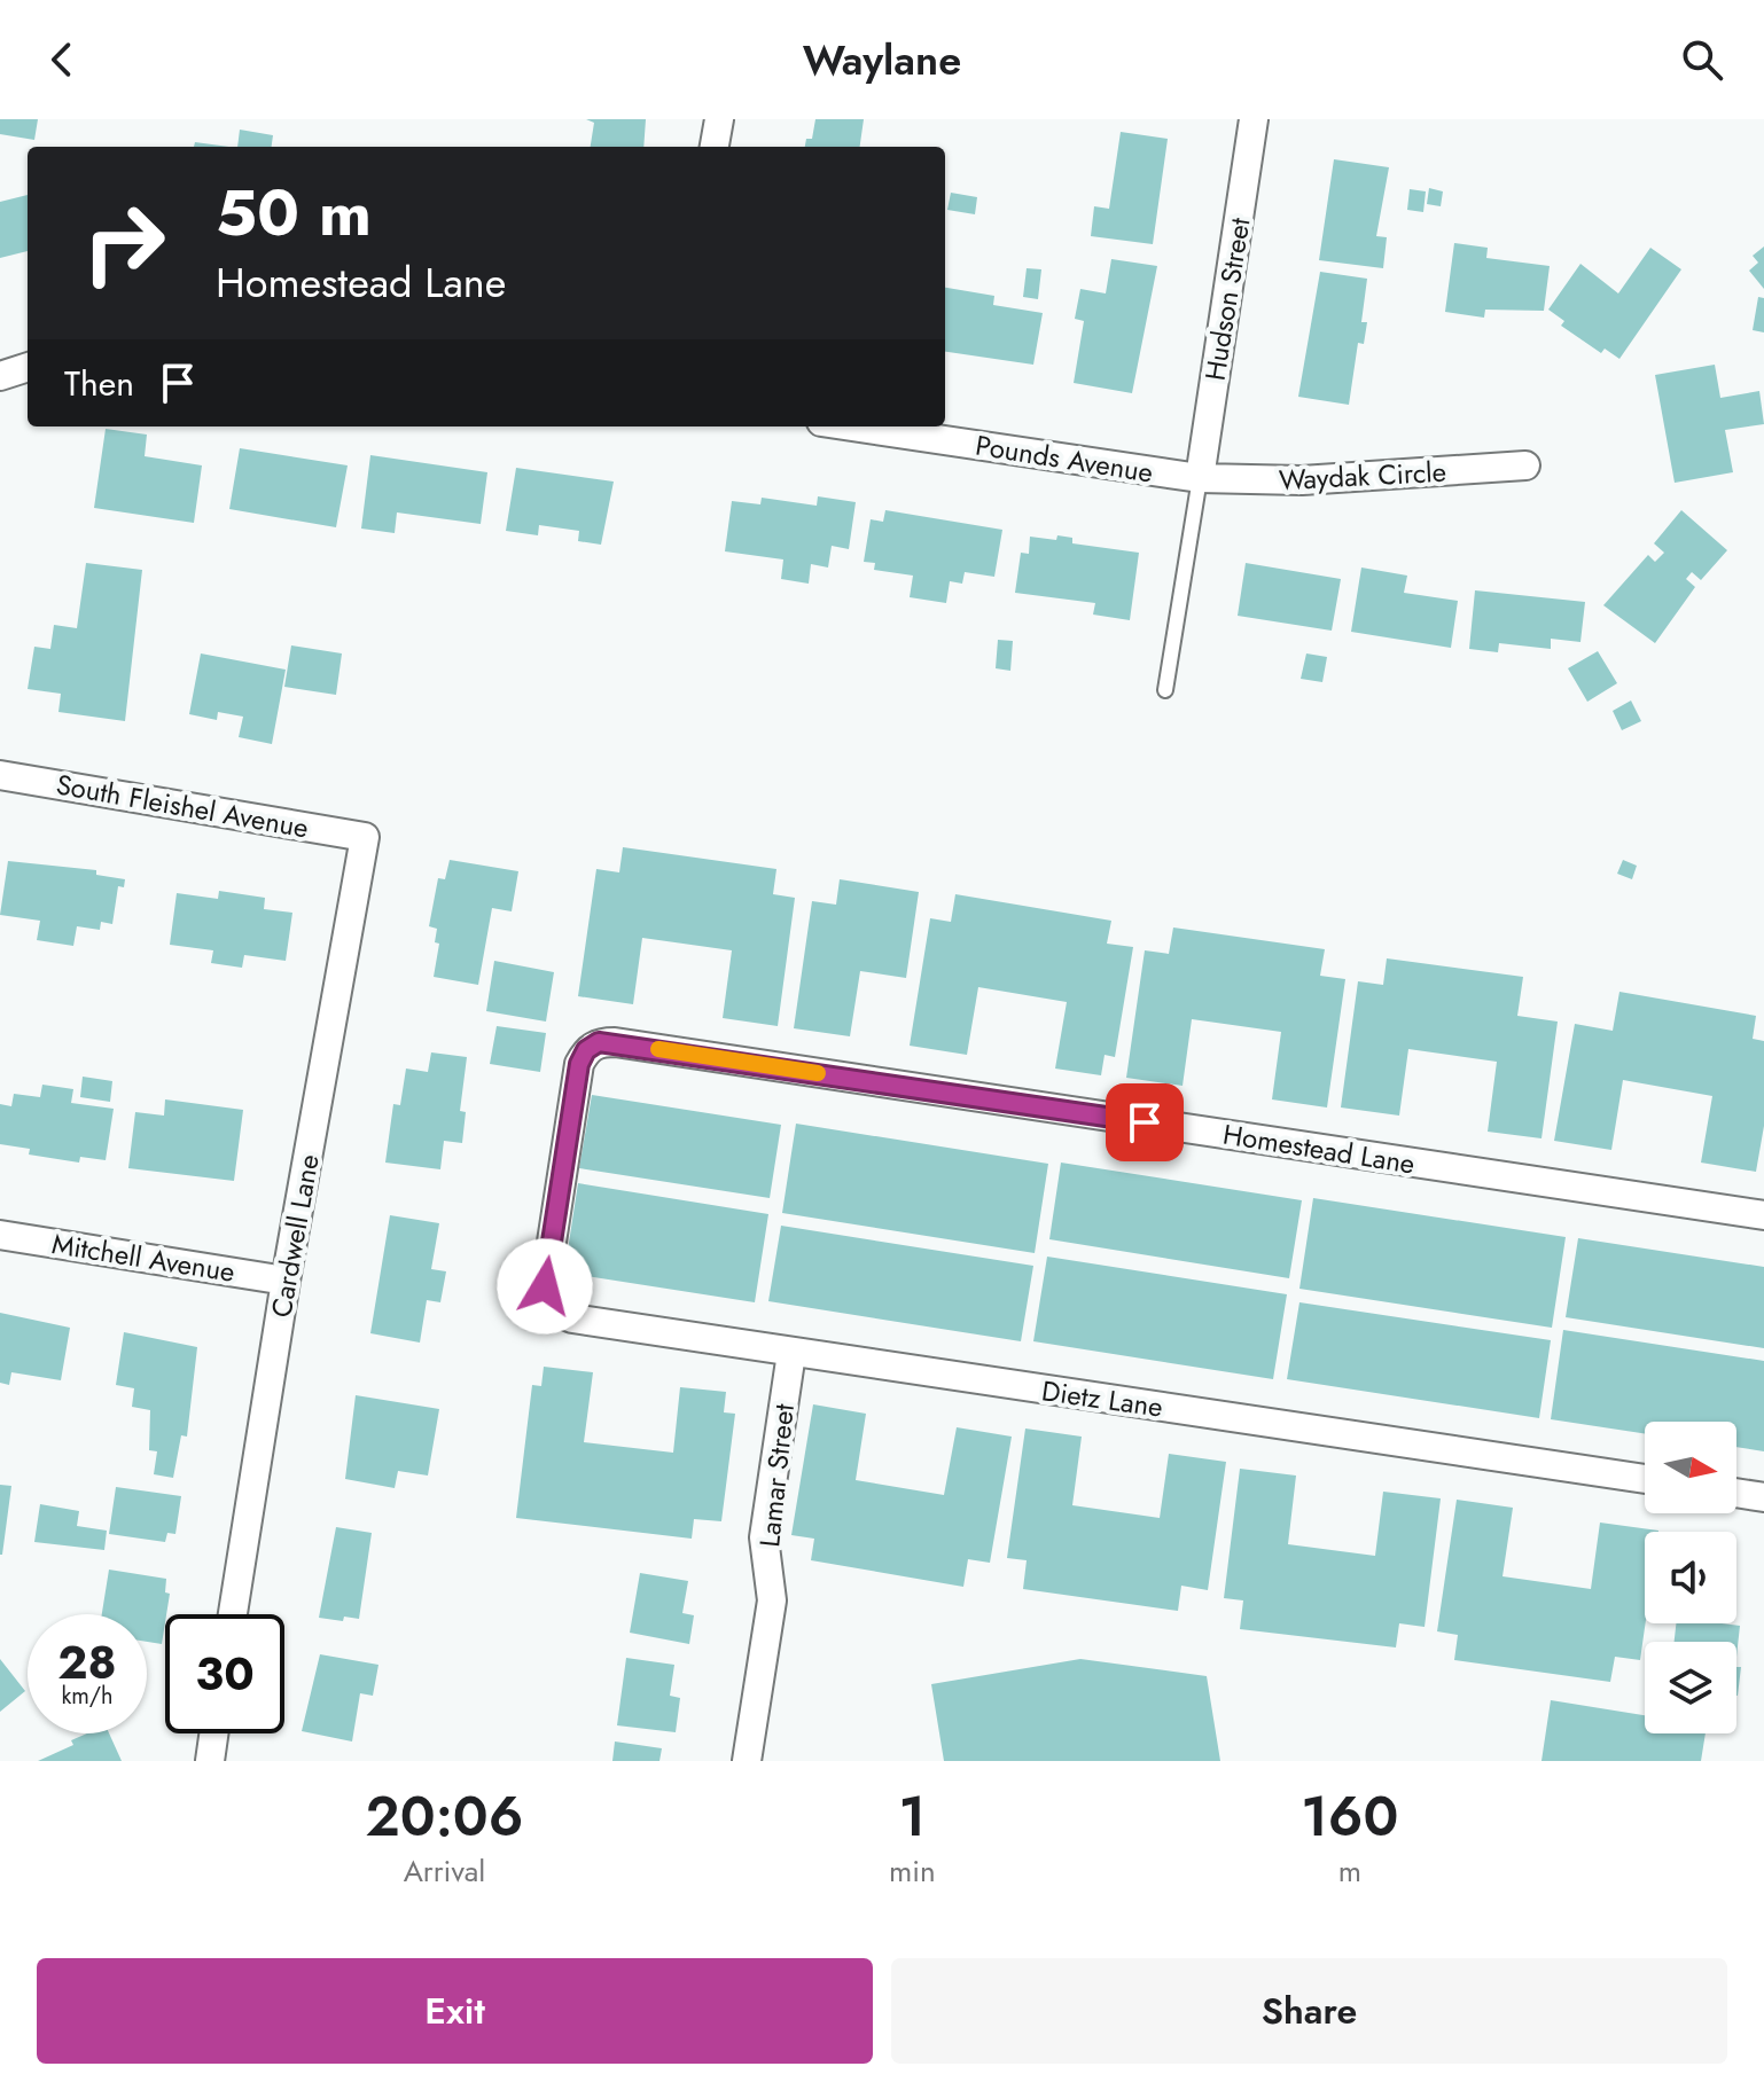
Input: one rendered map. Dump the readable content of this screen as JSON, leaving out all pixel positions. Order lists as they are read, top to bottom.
{
  "streets": {
    "street": [
      "Hudson Street",
      "Pounds Avenue",
      "Waydak Circle",
      "South Fleishel Avenue",
      "Homestead Lane",
      "Cardwell Lane",
      "Mitchell Avenue",
      "Dietz Lane",
      "Lamar Street"
    ]
  },
  "crossings": [
    ["Hudson Street", "Pounds Avenue"],
    ["Hudson Street", "Waydak Circle"],
    ["Pounds Avenue", "Waydak Circle"],
    ["South Fleishel Avenue", "Cardwell Lane"],
    ["Homestead Lane", "Dietz Lane"],
    ["Cardwell Lane", "Mitchell Avenue"],
    ["Dietz Lane", "Lamar Street"]
  ],
  "north": "right",
  "page": {
    "header": "Waylane",
    "turn": ["50 m", "Homestead Lane"],
    "then": "Then",
    "speed": "28 km/h",
    "limit": "30",
    "eta": [
      "20:06",
      "Arrival",
      "1",
      "min",
      "160",
      "m"
    ],
    "buttons": ["Exit", "Share"]
  }
}
